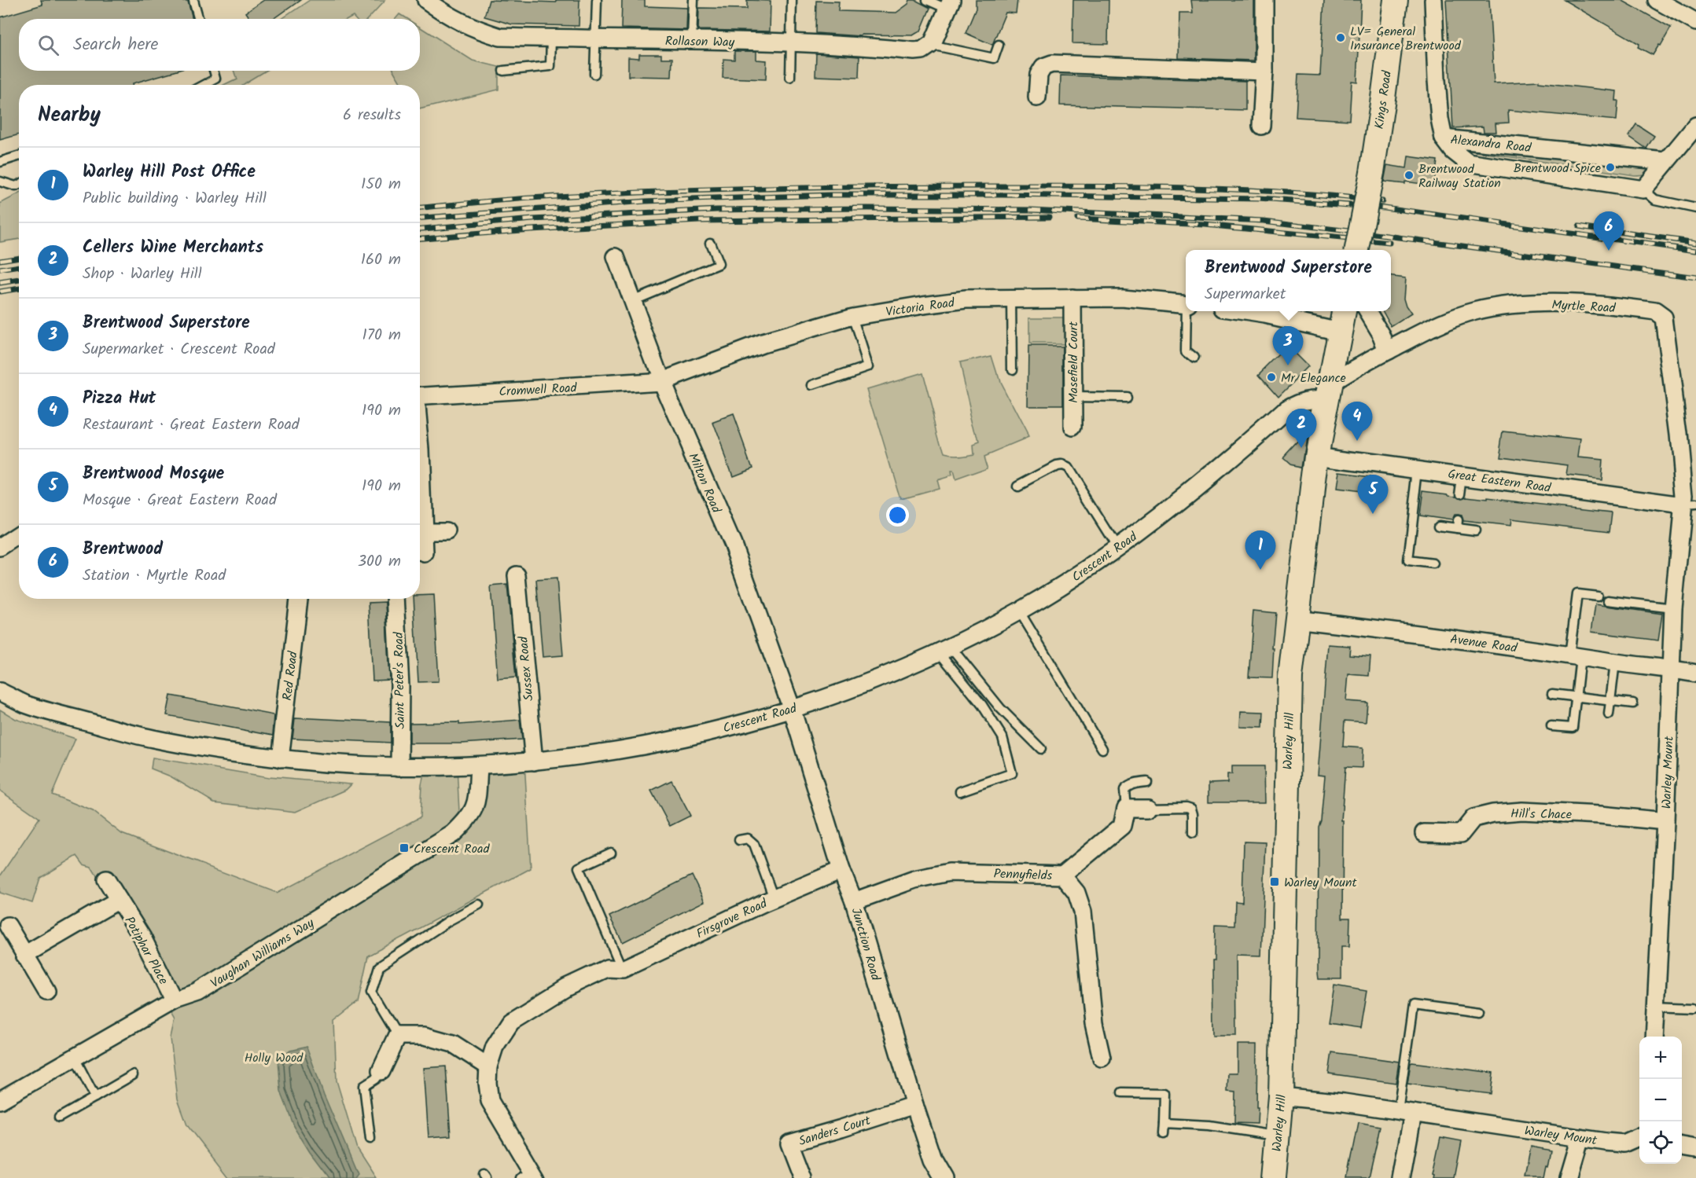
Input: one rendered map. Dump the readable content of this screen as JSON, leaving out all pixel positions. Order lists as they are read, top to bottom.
{
  "streets": {
    "main road": ["Kings Road", "Warley Hill"],
    "street": [
      "Rollason Way",
      "Alexandra Road",
      "Myrtle Road",
      "Victoria Road",
      "Masefield Court",
      "Cromwell Road",
      "Great Eastern Road",
      "Milton Road",
      "Crescent Road",
      "Avenue Road",
      "Sussex Road",
      "Red Road",
      "Saint Peter's Road",
      "Warley Mount",
      "Hill's Chace",
      "Pennyfields",
      "Firsgrove Road",
      "Junction Road",
      "Potiphar Place",
      "Vaughan Williams Way",
      "Sanders Court"
    ]
  },
  "crossings": [
    ["Myrtle Road", "Great Eastern Road"],
    ["Myrtle Road", "Crescent Road"],
    ["Myrtle Road", "Warley Hill"],
    ["Myrtle Road", "Warley Mount"],
    ["Victoria Road", "Masefield Court"],
    ["Victoria Road", "Cromwell Road"],
    ["Victoria Road", "Milton Road"],
    ["Cromwell Road", "Milton Road"],
    ["Great Eastern Road", "Warley Hill"],
    ["Great Eastern Road", "Warley Mount"],
    ["Milton Road", "Crescent Road"],
    ["Milton Road", "Junction Road"],
    ["Crescent Road", "Sussex Road"],
    ["Crescent Road", "Red Road"],
    ["Crescent Road", "Saint Peter's Road"],
    ["Crescent Road", "Warley Hill"],
    ["Crescent Road", "Junction Road"],
    ["Crescent Road", "Vaughan Williams Way"],
    ["Avenue Road", "Warley Hill"],
    ["Avenue Road", "Warley Mount"],
    ["Warley Hill", "Warley Mount"],
    ["Warley Mount", "Hill's Chace"],
    ["Pennyfields", "Junction Road"],
    ["Firsgrove Road", "Junction Road"],
    ["Junction Road", "Sanders Court"],
    ["Potiphar Place", "Vaughan Williams Way"]
  ],
  "parks": ["Holly Wood"],
  "places": {
    "other": [
      "LV= General Insurance Brentwood",
      "Brentwood Spice",
      "Brentwood Railway Station",
      "Mr Elegance"
    ],
    "transit": ["Crescent Road", "Warley Mount"]
  },
  "page": {
    "search": "Search here",
    "heading": ["Nearby", "6 results"],
    "list": [
      {
        "mark": "1",
        "name": "Warley Hill Post Office",
        "note": "Public building · Warley Hill",
        "value": "150 m"
      },
      {
        "mark": "2",
        "name": "Cellers Wine Merchants",
        "note": "Shop · Warley Hill",
        "value": "160 m"
      },
      {
        "mark": "3",
        "name": "Brentwood Superstore",
        "note": "Supermarket · Crescent Road",
        "value": "170 m"
      },
      {
        "mark": "4",
        "name": "Pizza Hut",
        "note": "Restaurant · Great Eastern Road",
        "value": "190 m"
      },
      {
        "mark": "5",
        "name": "Brentwood Mosque",
        "note": "Mosque · Great Eastern Road",
        "value": "190 m"
      },
      {
        "mark": "6",
        "name": "Brentwood",
        "note": "Station · Myrtle Road",
        "value": "300 m"
      }
    ],
    "pins": [
      "6",
      "3",
      "4",
      "2",
      "5",
      "1"
    ],
    "popup": ["Brentwood Superstore", "Supermarket"],
    "map_buttons": ["+", "−"]
  }
}
